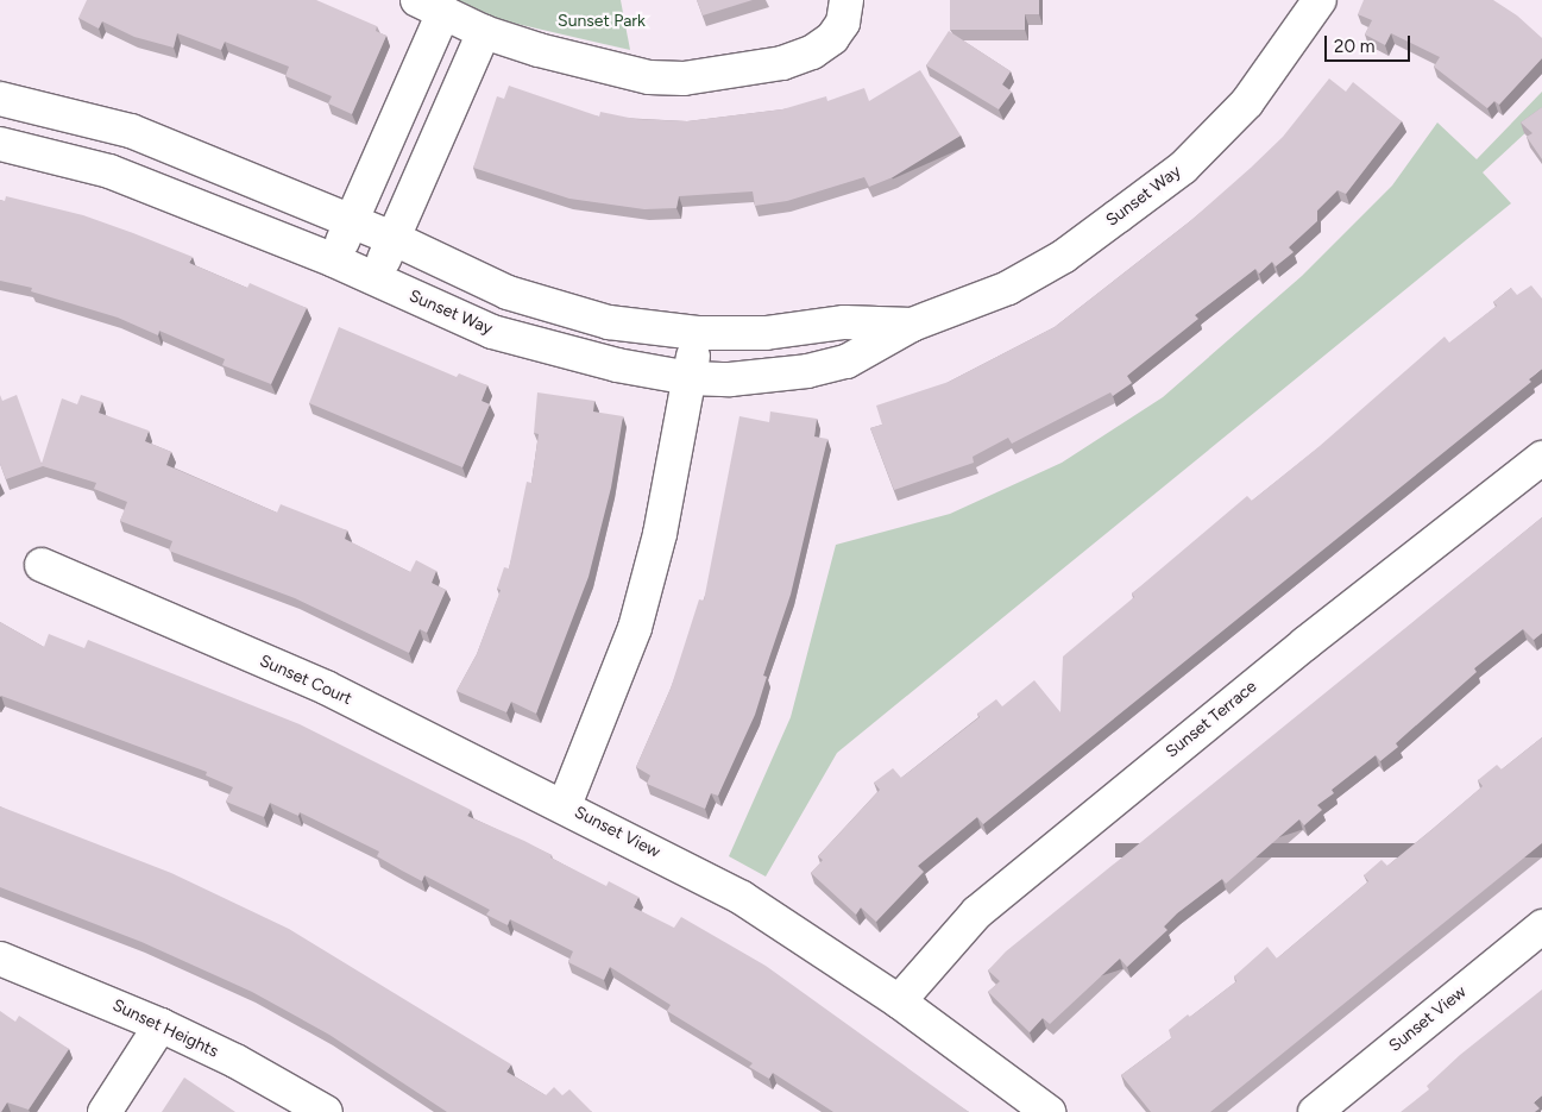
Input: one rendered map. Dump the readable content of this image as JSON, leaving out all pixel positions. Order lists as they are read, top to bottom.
{
  "streets": {
    "street": [
      "Sunset Way",
      "Sunset Court",
      "Sunset Terrace",
      "Sunset View",
      "Sunset Heights"
    ]
  },
  "crossings": [
    ["Sunset Way", "Sunset View"],
    ["Sunset Court", "Sunset View"],
    ["Sunset Terrace", "Sunset View"]
  ],
  "parks": ["Sunset Park"],
  "scale_bar": "20 m"
}
